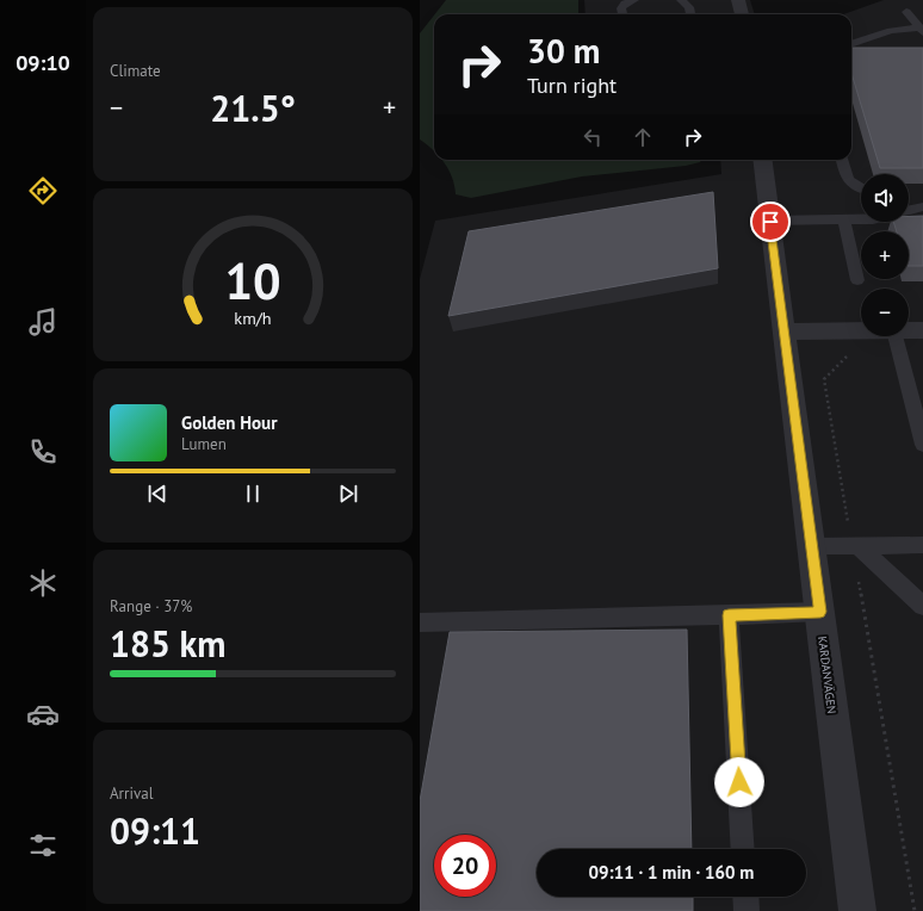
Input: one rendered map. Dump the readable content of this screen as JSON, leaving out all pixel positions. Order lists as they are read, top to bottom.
{
  "streets": {
    "street": ["KARDANVÄGEN"]
  },
  "page": {
    "tabs": "09:10",
    "tile": [
      "Climate",
      ["Range · 37%", "185 km"],
      ["Arrival", "09:11"]
    ],
    "turn": ["30 m", "Turn right"],
    "heat": ["−", "21.5°", "+"],
    "map_buttons": ["+", "−"],
    "song": ["Golden Hour", "Lumen"],
    "limit": "20",
    "trip": "09:11 · 1 min · 160 m",
    "gauge": ["10", "km/h"]
  }
}
